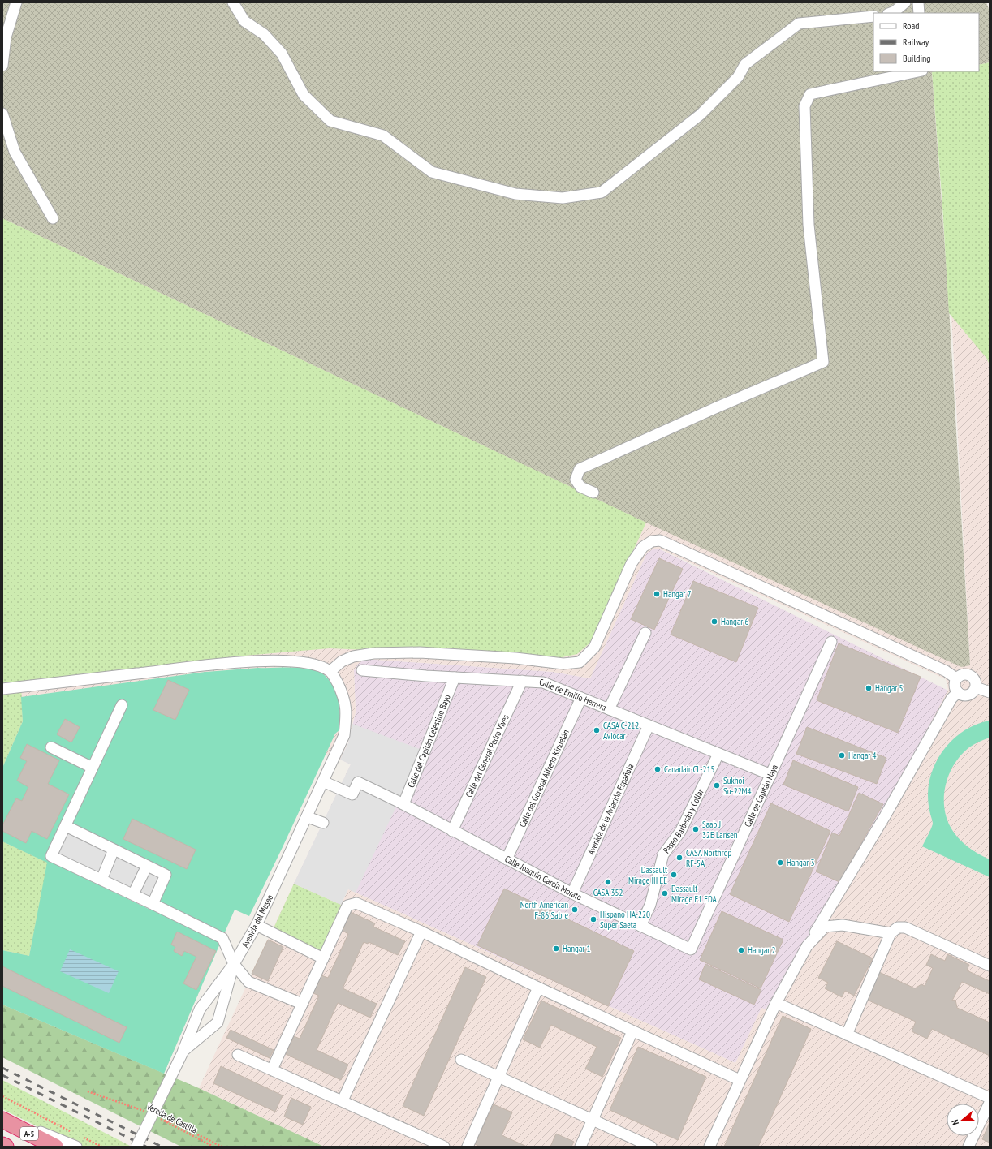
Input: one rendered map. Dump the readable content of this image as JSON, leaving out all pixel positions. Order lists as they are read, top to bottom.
{
  "streets": {
    "highway": ["A-5"],
    "street": [
      "Calle de Emilio Herrera",
      "Calle del Capitán Celestino Bayo",
      "Calle del General Pedro Vives",
      "Calle del General Alfredo Kindelán",
      "Calle de Capitán Haya",
      "Avenida de la Aviación Española",
      "Paseo Barberán y Collar",
      "Calle Joaquín García Morato",
      "Avenida del Museo"
    ],
    "path": ["Vereda de Castilla"]
  },
  "crossings": [
    ["Calle de Emilio Herrera", "Calle del Capitán Celestino Bayo"],
    ["Calle de Emilio Herrera", "Calle del General Pedro Vives"],
    ["Calle de Emilio Herrera", "Calle del General Alfredo Kindelán"],
    ["Calle de Emilio Herrera", "Calle de Capitán Haya"],
    ["Calle de Emilio Herrera", "Avenida de la Aviación Española"],
    ["Calle de Emilio Herrera", "Paseo Barberán y Collar"],
    ["Calle del Capitán Celestino Bayo", "Calle Joaquín García Morato"],
    ["Calle del General Pedro Vives", "Calle Joaquín García Morato"],
    ["Calle del General Alfredo Kindelán", "Calle Joaquín García Morato"],
    ["Calle de Capitán Haya", "Calle Joaquín García Morato"],
    ["Avenida de la Aviación Española", "Calle Joaquín García Morato"],
    ["Paseo Barberán y Collar", "Calle Joaquín García Morato"],
    ["Calle Joaquín García Morato", "Avenida del Museo"],
    ["Avenida del Museo", "Vereda de Castilla"]
  ],
  "places": [
    "Hangar 7",
    "Hangar 6",
    "Hangar 5",
    "CASA C-212 Aviocar",
    "Hangar 4",
    "Canadair CL-215",
    "Sukhoi Su-22M4",
    "Saab J 32E Lansen",
    "CASA Northrop RF-5A",
    "Hangar 3",
    "Dassault Mirage III EE",
    "CASA 352",
    "Dassault Mirage F1 EDA",
    "North American F-86 Sabre",
    "Hispano HA-220 Super Saeta",
    "Hangar 1",
    "Hangar 2"
  ],
  "legend": ["Road", "Railway", "Building"],
  "north": "left"
}
